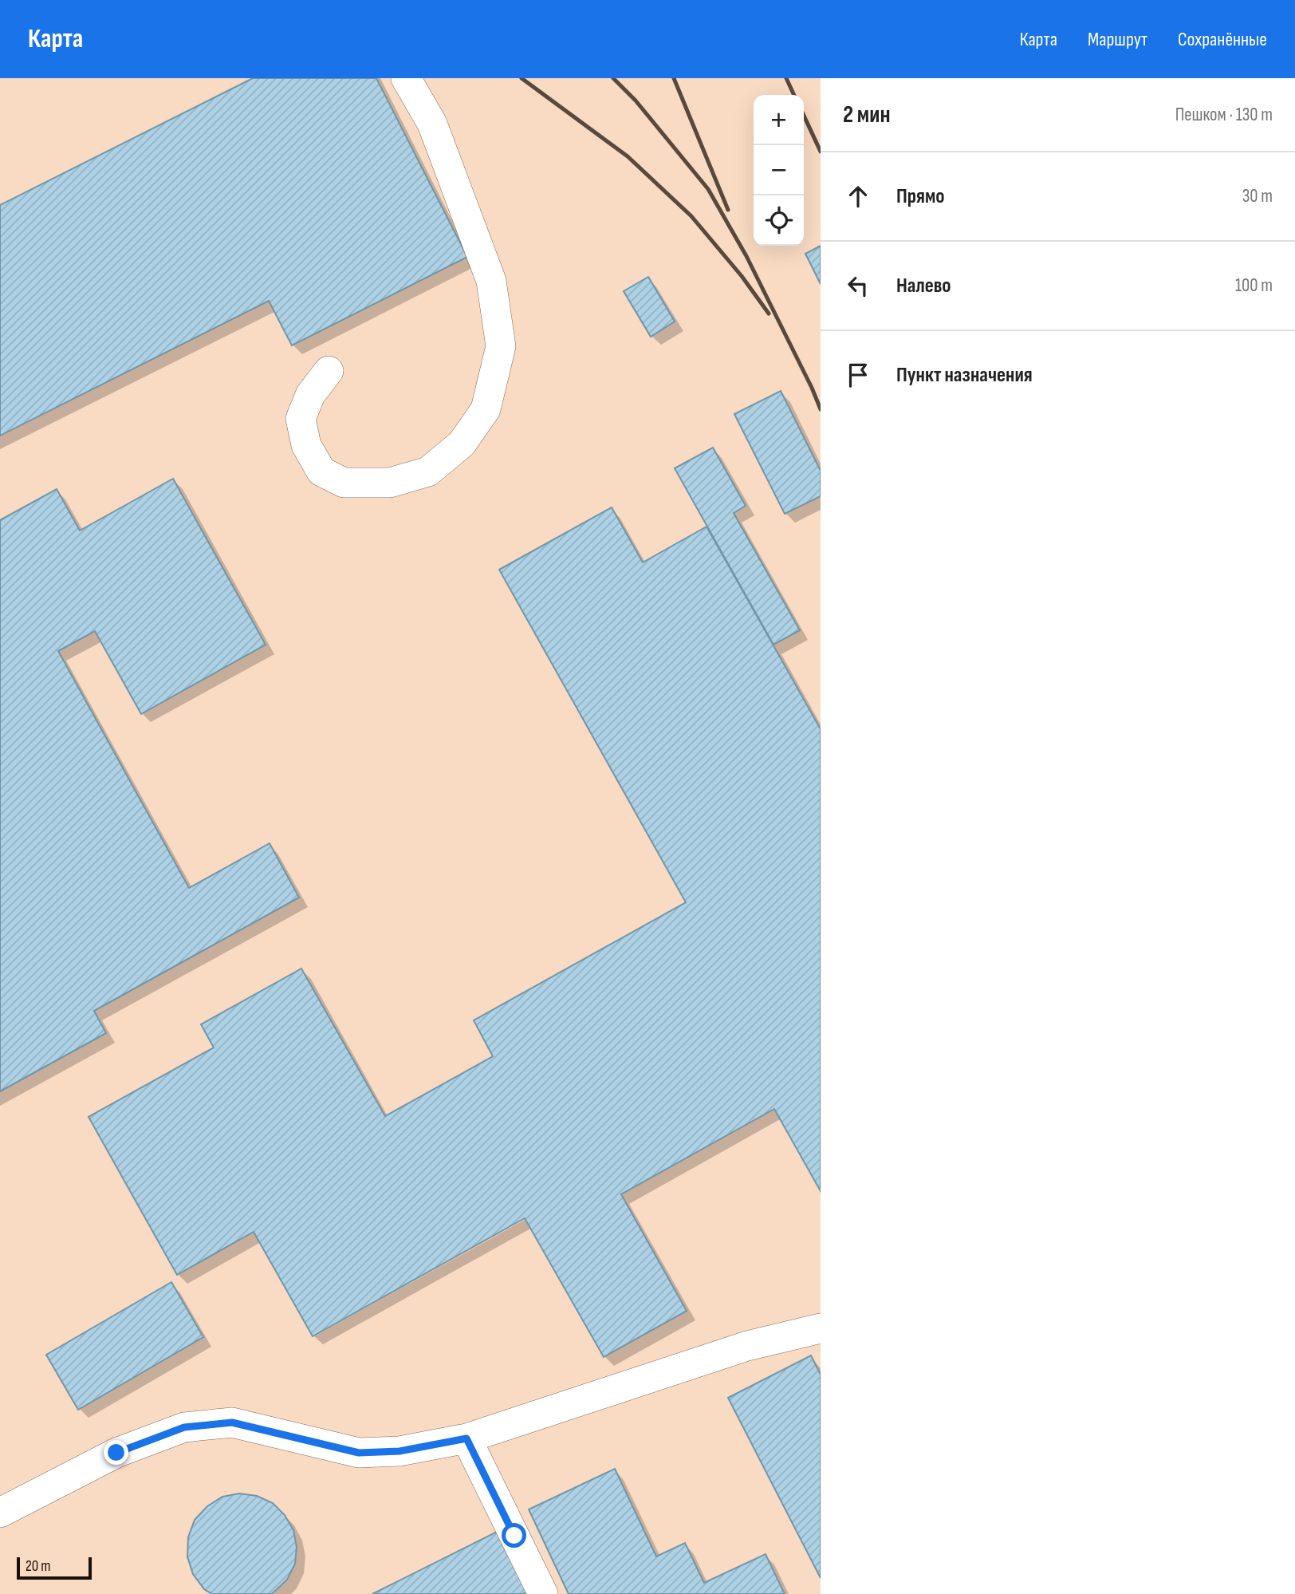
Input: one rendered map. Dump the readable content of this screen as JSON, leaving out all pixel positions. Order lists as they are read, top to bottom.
{
  "scale_bar": "20 m",
  "page": {
    "header": "Карта",
    "nav": ["Карта", "Маршрут", "Сохранённые"],
    "heading": ["2 мин", "Пешком · 130 m"],
    "map_buttons": ["+", "−"],
    "list": [
      ["Прямо", "30 m"],
      ["Налево", "100 m"],
      "Пункт назначения"
    ],
    "scale": "20 m"
  }
}
